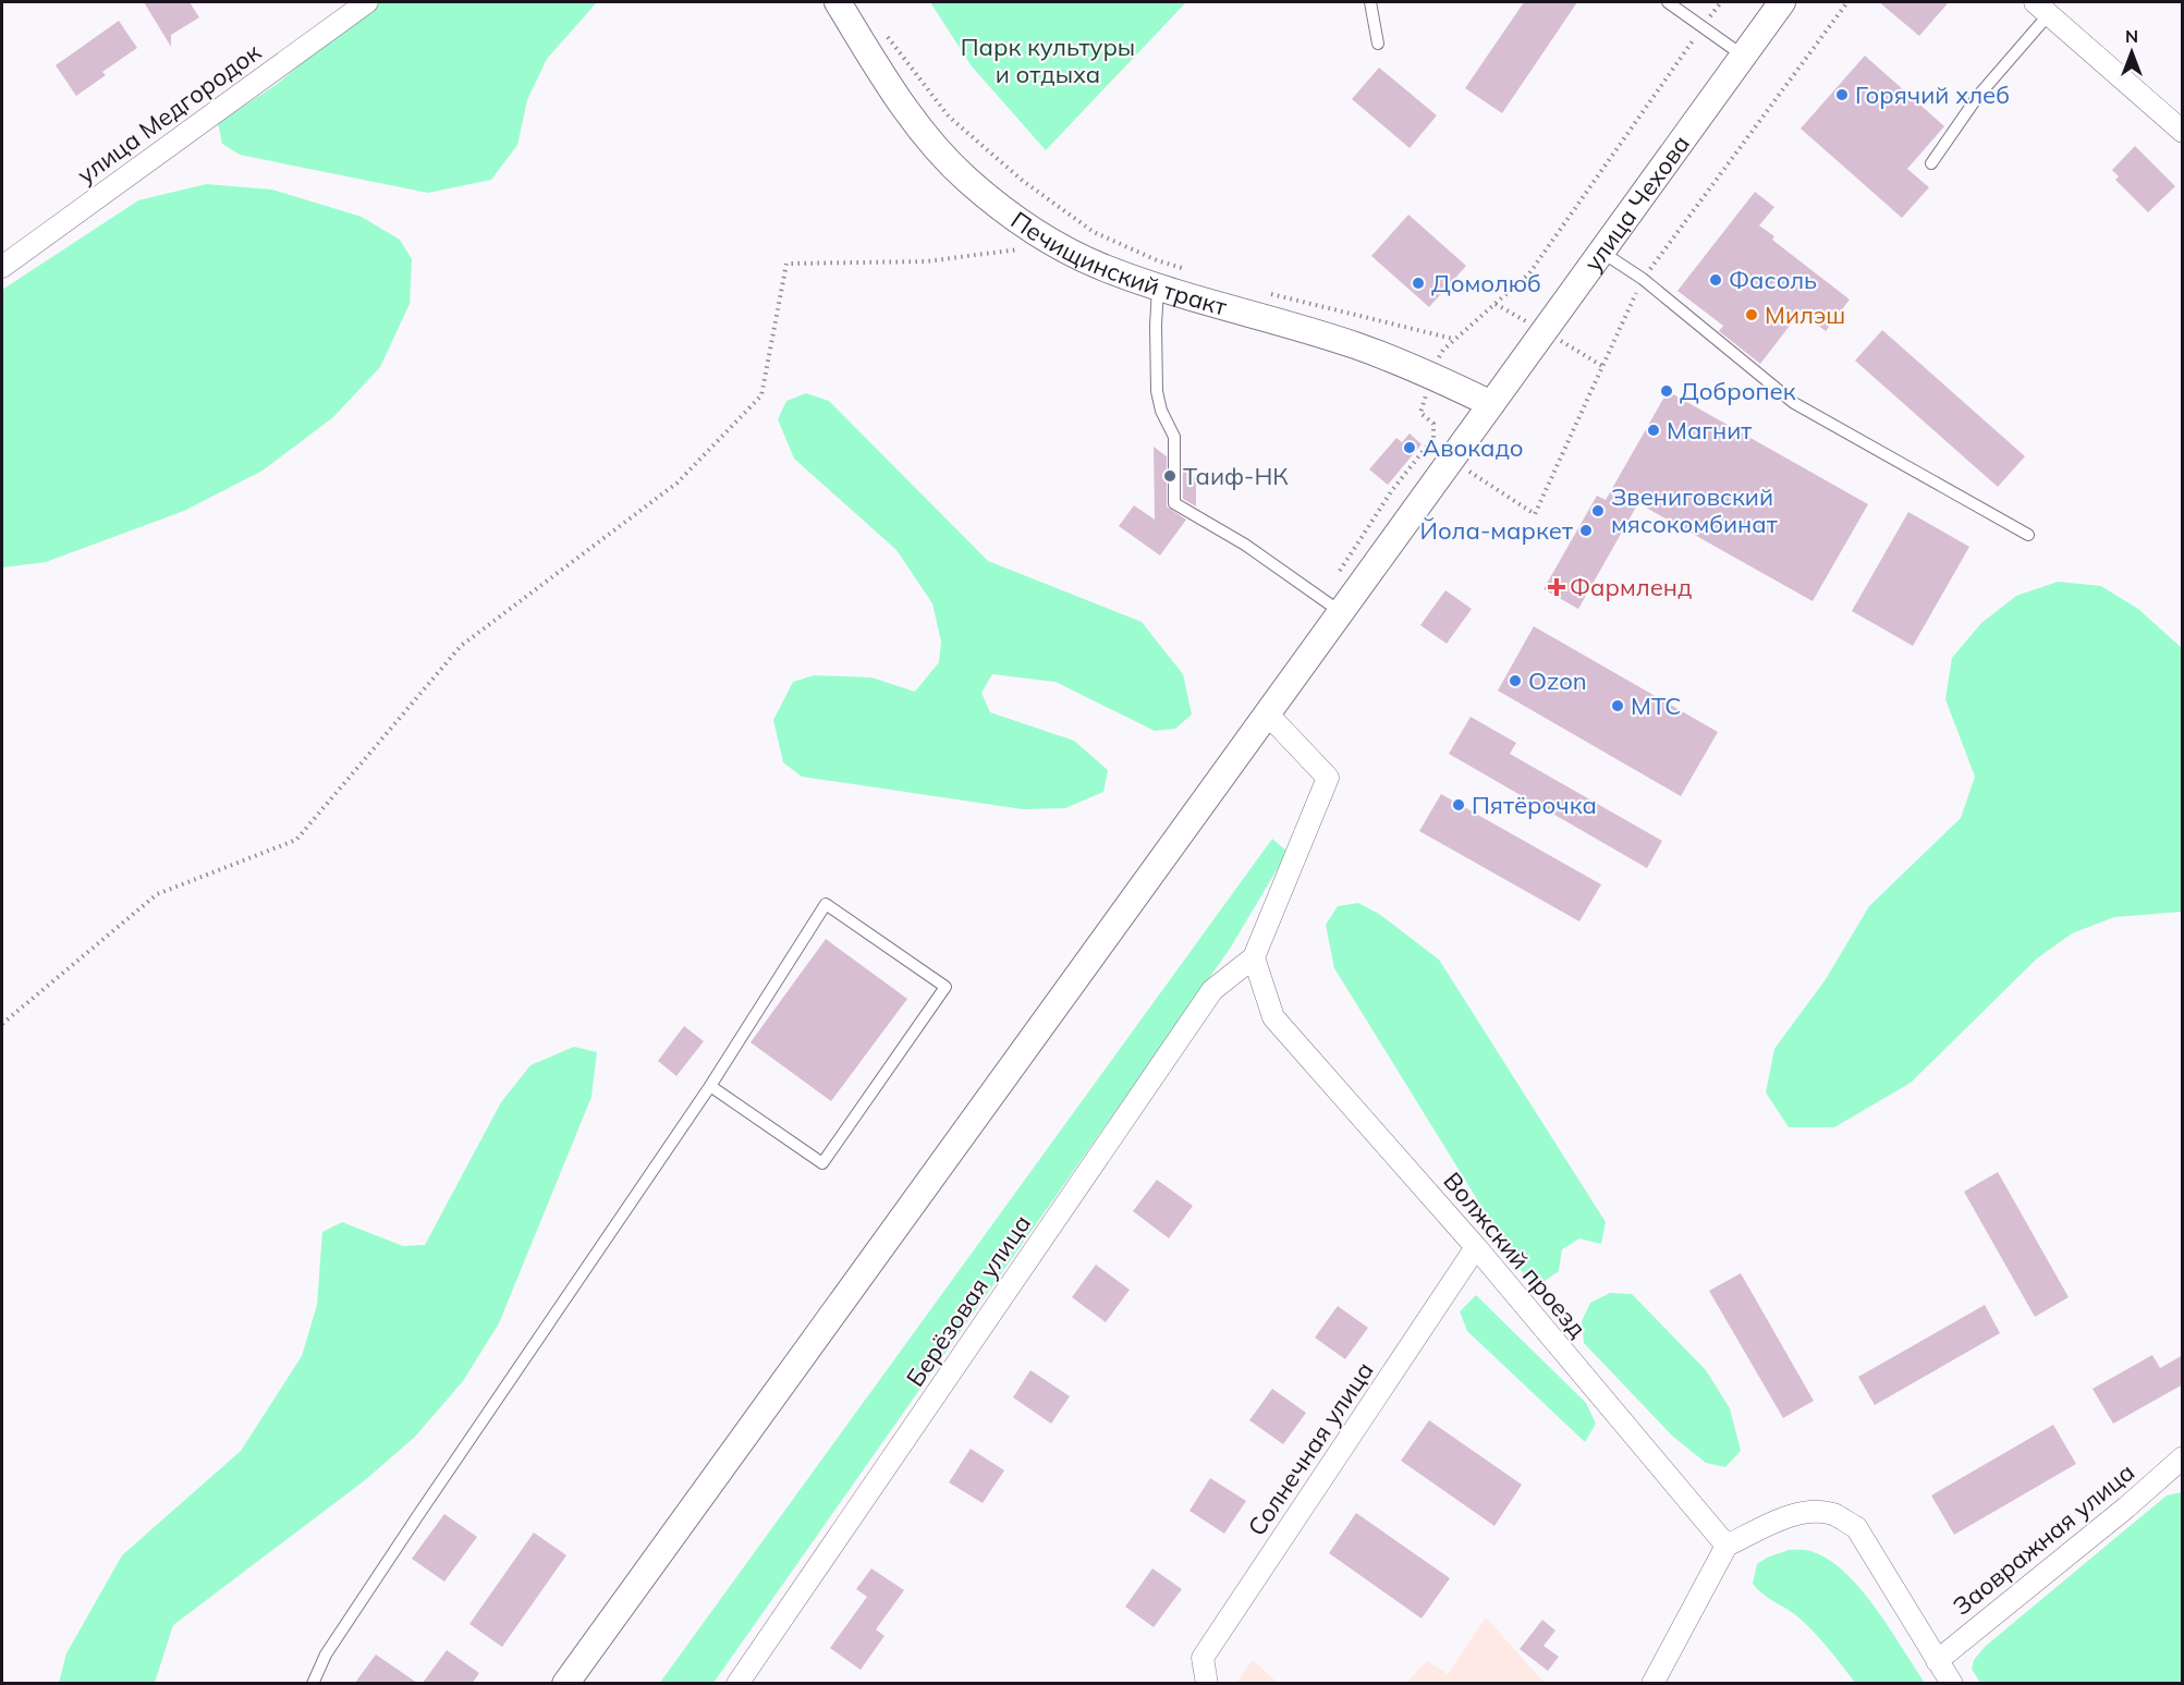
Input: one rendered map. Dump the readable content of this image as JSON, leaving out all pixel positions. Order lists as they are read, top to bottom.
{
  "streets": {
    "street": [
      "улица Медгородок",
      "улица Чехова",
      "Печищинский тракт",
      "Волжский проезд",
      "Берёзовая улица",
      "Солнечная улица",
      "Заовражная улица"
    ]
  },
  "crossings": [
    ["улица Чехова", "Печищинский тракт"],
    ["Волжский проезд", "Берёзовая улица"],
    ["Волжский проезд", "Солнечная улица"]
  ],
  "parks": ["Парк культуры и отдыха"],
  "places": {
    "other": [
      "Горячий хлеб",
      "Фасоль",
      "Домолюб",
      "Милэш",
      "Добропек",
      "Магнит",
      "Авокадо",
      "Таиф-НК",
      "Звениговский мясокомбинат",
      "Йола-маркет",
      "Ozon",
      "МТС",
      "Пятёрочка"
    ],
    "health": ["Фармленд"]
  },
  "north": "top"
}
